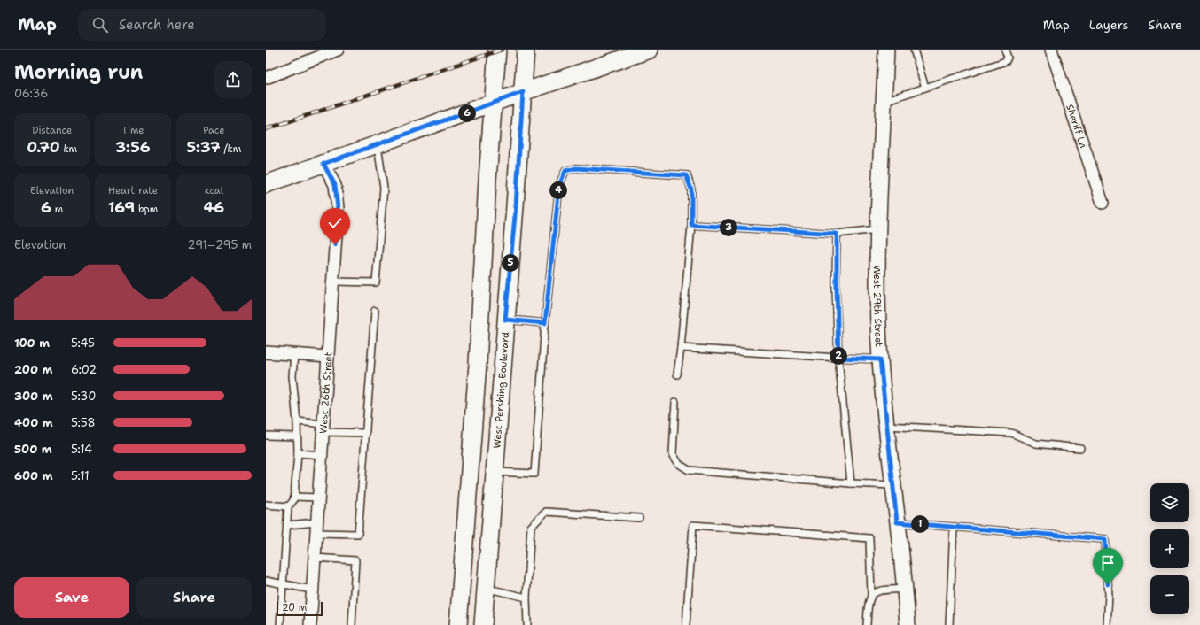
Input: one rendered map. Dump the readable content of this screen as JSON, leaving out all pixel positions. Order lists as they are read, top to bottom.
{
  "streets": {
    "main road": ["West Pershing Boulevard"],
    "street": ["Sheriff Ln", "West 29th Street", "West 26th Street"]
  },
  "scale_bar": "20 m",
  "page": {
    "header": "Map",
    "search": "Search here",
    "nav": ["Map", "Layers", "Share"],
    "heading": ["Morning run", "06:36"],
    "pins": [
      "6",
      "4",
      "3",
      "5",
      "2",
      "1"
    ],
    "stats": [
      ["Distance", "0.70 km"],
      ["Time", "3:56"],
      ["Pace", "5:37 /km"],
      ["Elevation", "6 m"],
      ["Heart rate", "169 bpm"],
      ["kcal", "46"]
    ],
    "chart": ["Elevation", "291–295 m"],
    "list": [
      {
        "name": "100 m",
        "note": "5:45"
      },
      {
        "name": "200 m",
        "note": "6:02"
      },
      {
        "name": "300 m",
        "note": "5:30"
      },
      {
        "name": "400 m",
        "note": "5:58"
      },
      {
        "name": "500 m",
        "note": "5:14"
      },
      {
        "name": "600 m",
        "note": "5:11"
      }
    ],
    "map_buttons": ["+", "−"],
    "buttons": ["Save", "Share"],
    "scale": "20 m"
  }
}
